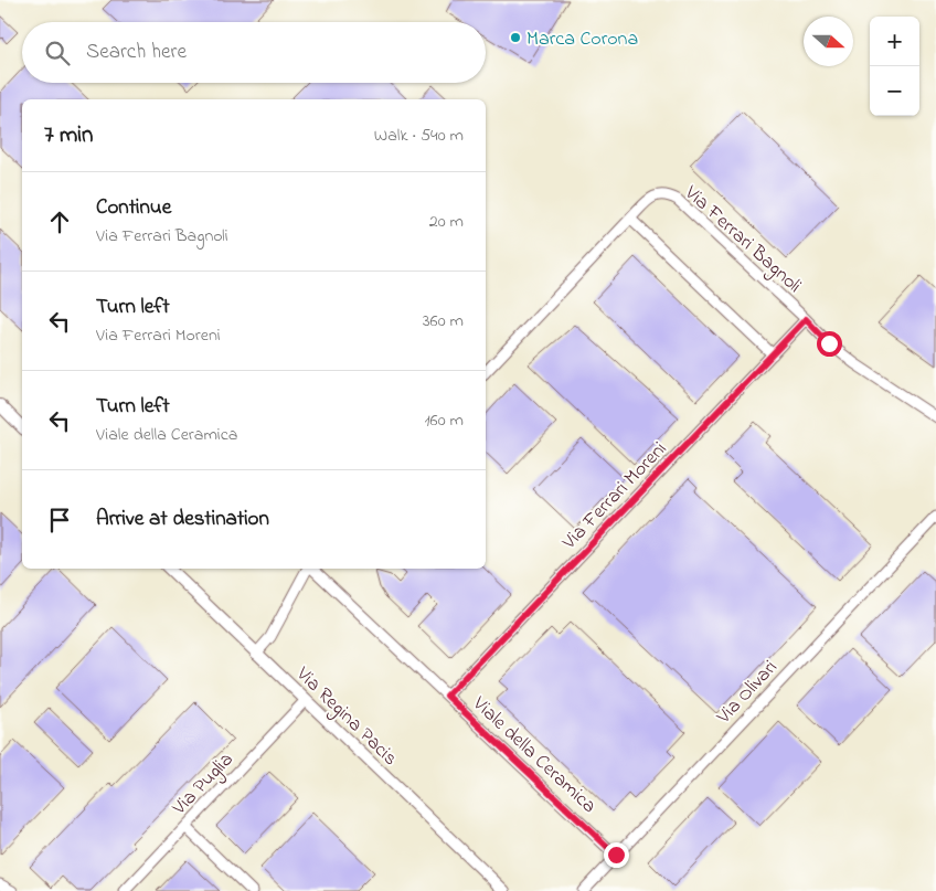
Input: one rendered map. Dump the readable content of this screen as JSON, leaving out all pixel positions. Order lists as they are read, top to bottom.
{
  "streets": {
    "street": [
      "Via Ferrari Bagnoli",
      "Via Ferrari Moreni",
      "Via Olivari",
      "Via Regina Pacis",
      "Viale della Ceramica",
      "Via Puglia"
    ]
  },
  "crossings": [
    ["Via Ferrari Bagnoli", "Via Ferrari Moreni"],
    ["Via Ferrari Moreni", "Viale della Ceramica"],
    ["Via Olivari", "Viale della Ceramica"],
    ["Via Regina Pacis", "Via Puglia"]
  ],
  "places": ["Marca Corona"],
  "north": "right",
  "page": {
    "map_buttons": ["+", "−"],
    "search": "Search here",
    "heading": ["7 min", "Walk · 540 m"],
    "list": [
      ["Continue", "Via Ferrari Bagnoli", "20 m"],
      ["Turn left", "Via Ferrari Moreni", "360 m"],
      ["Turn left", "Viale della Ceramica", "160 m"],
      "Arrive at destination"
    ]
  }
}
